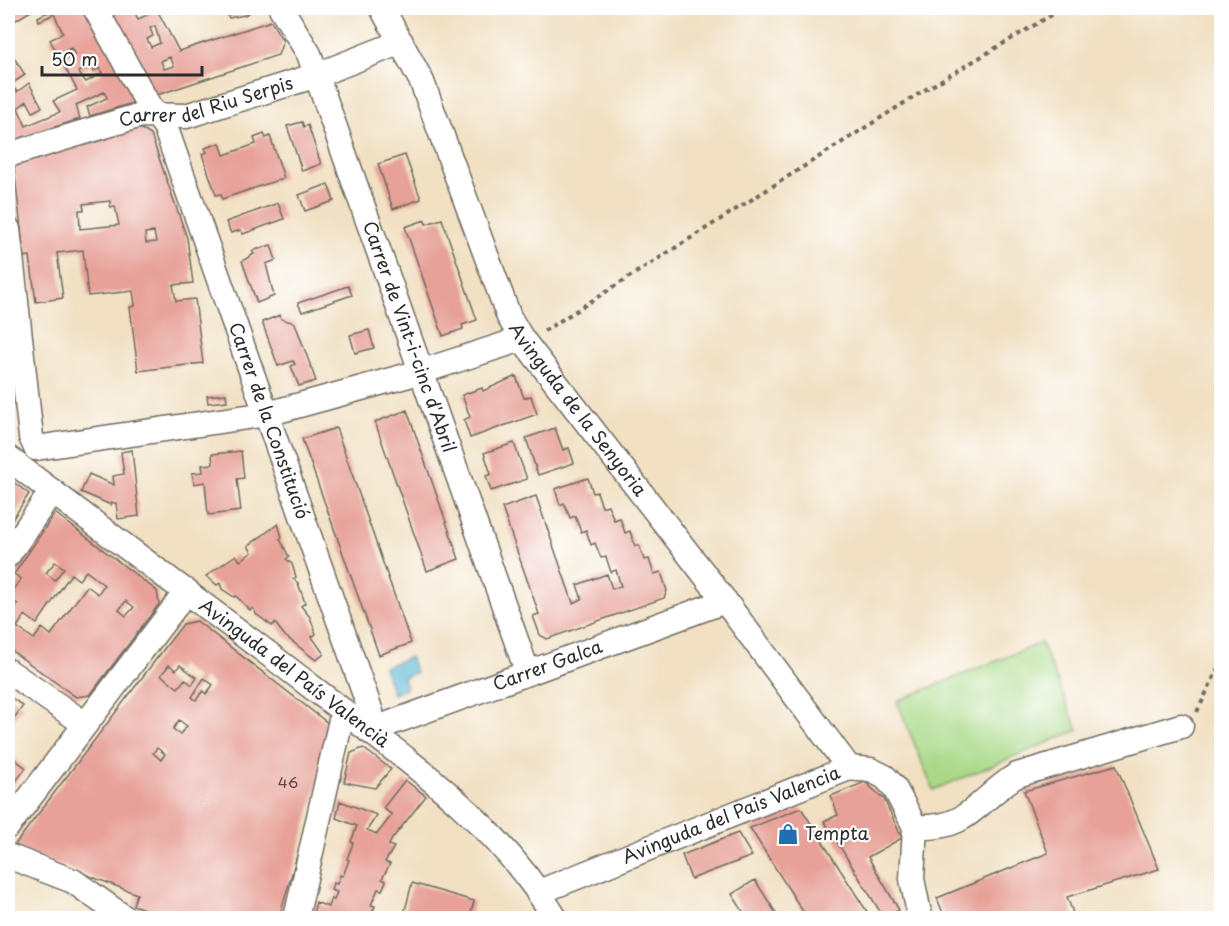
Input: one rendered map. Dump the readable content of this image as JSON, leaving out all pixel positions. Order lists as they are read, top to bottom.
{
  "streets": {
    "street": [
      "Carrer del Riu Serpis",
      "Carrer de Vint-i-cinc d'Abril",
      "Avinguda de la Senyoria",
      "Carrer de la Constitució",
      "Carrer Galca",
      "Avinguda del País Valencià",
      "Avinguda del Pais Valencia"
    ]
  },
  "crossings": [
    ["Carrer del Riu Serpis", "Carrer de Vint-i-cinc d'Abril"],
    ["Carrer del Riu Serpis", "Avinguda de la Senyoria"],
    ["Carrer del Riu Serpis", "Carrer de la Constitució"],
    ["Carrer de Vint-i-cinc d'Abril", "Carrer Galca"],
    ["Avinguda de la Senyoria", "Carrer Galca"],
    ["Avinguda de la Senyoria", "Avinguda del Pais Valencia"],
    ["Carrer de la Constitució", "Carrer Galca"],
    ["Carrer de la Constitució", "Avinguda del País Valencià"],
    ["Carrer Galca", "Avinguda del País Valencià"],
    ["Avinguda del País Valencià", "Avinguda del Pais Valencia"]
  ],
  "places": {
    "shop": ["Tempta"]
  },
  "house_numbers": ["46"],
  "scale_bar": "50 m"
}
